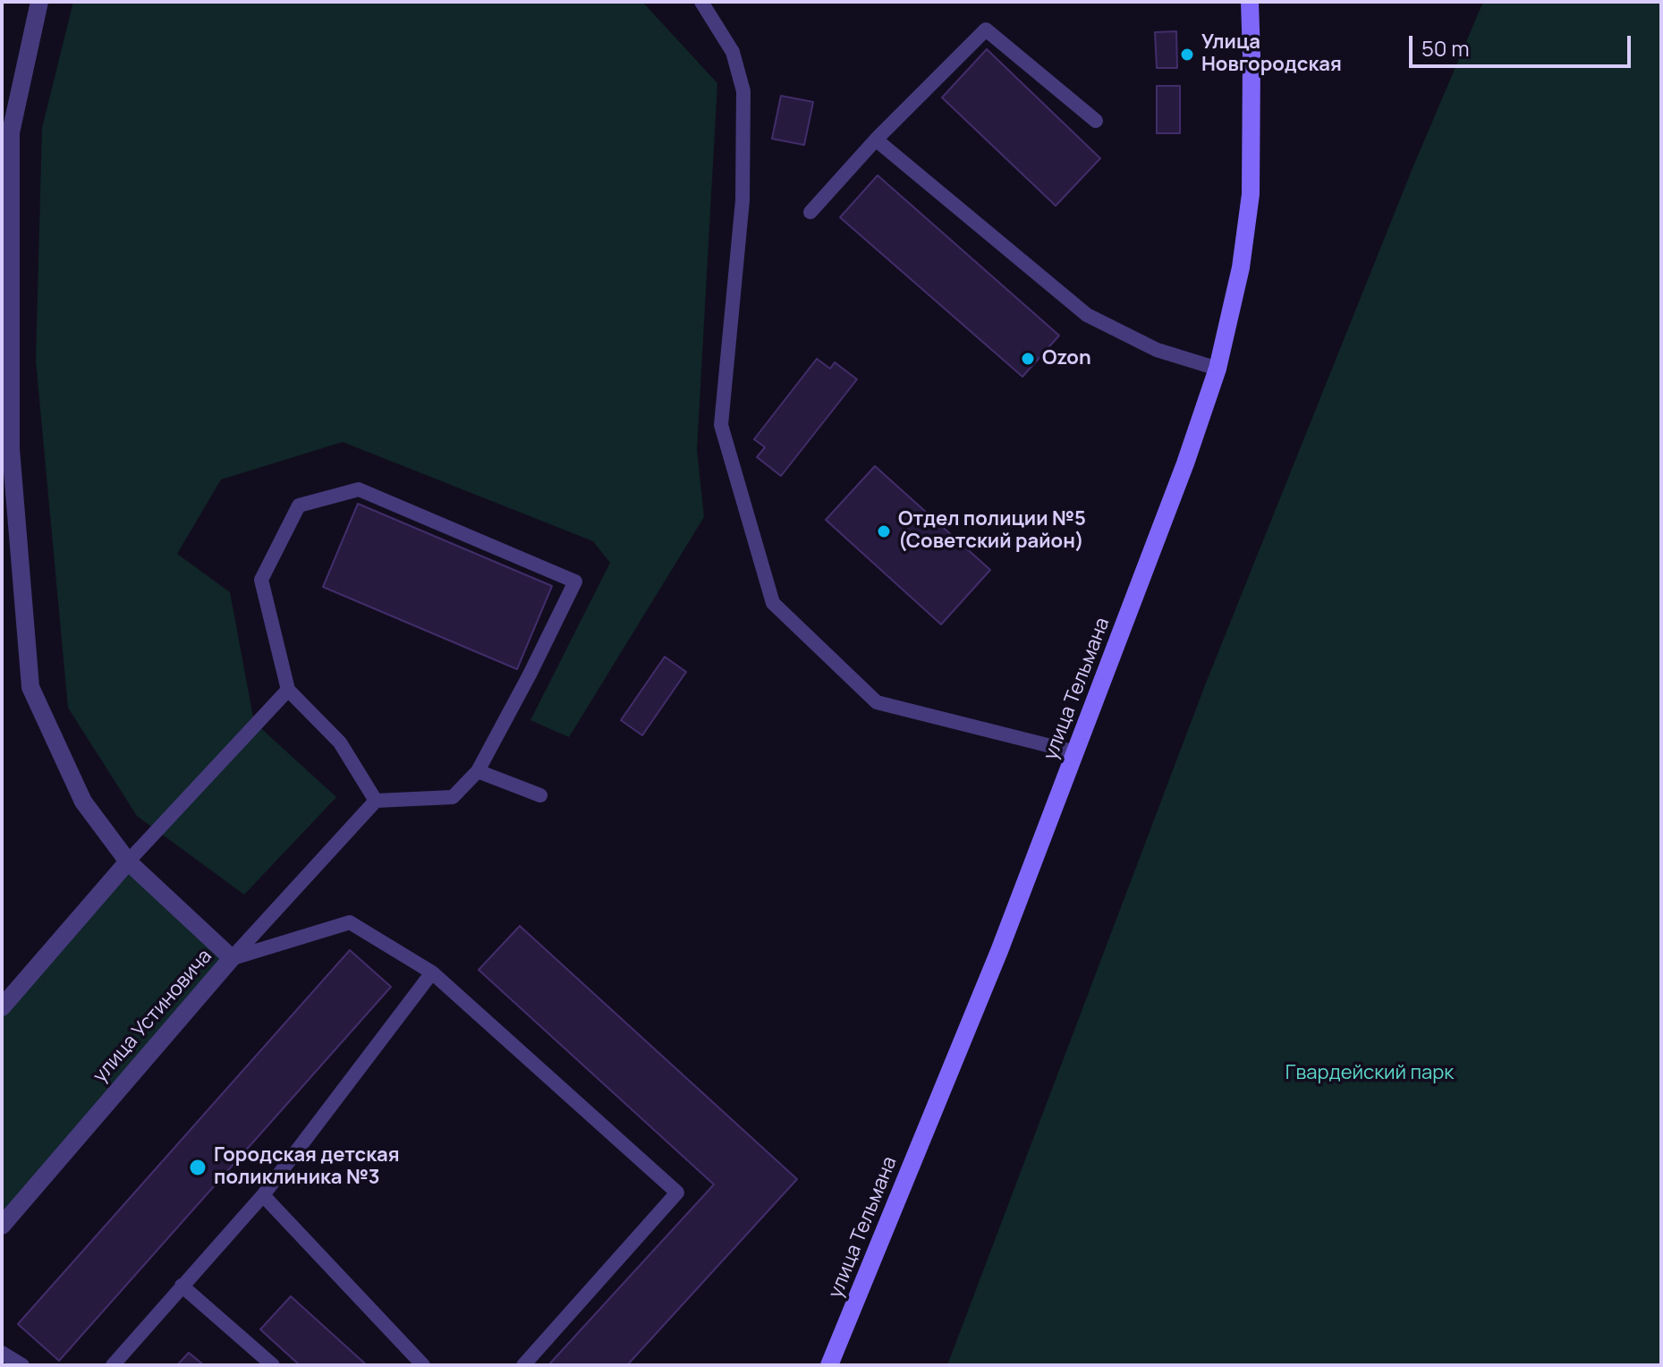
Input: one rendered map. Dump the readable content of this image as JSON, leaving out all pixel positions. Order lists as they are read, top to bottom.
{
  "streets": {
    "main road": ["улица Тельмана"],
    "street": ["улица Устиновича"]
  },
  "parks": ["Гвардейский парк"],
  "places": [
    "Улица Новгородская",
    "Ozon",
    "Отдел полиции №5 (Советский район)",
    "Городская детская поликлиника №3"
  ],
  "scale_bar": "50 m"
}
